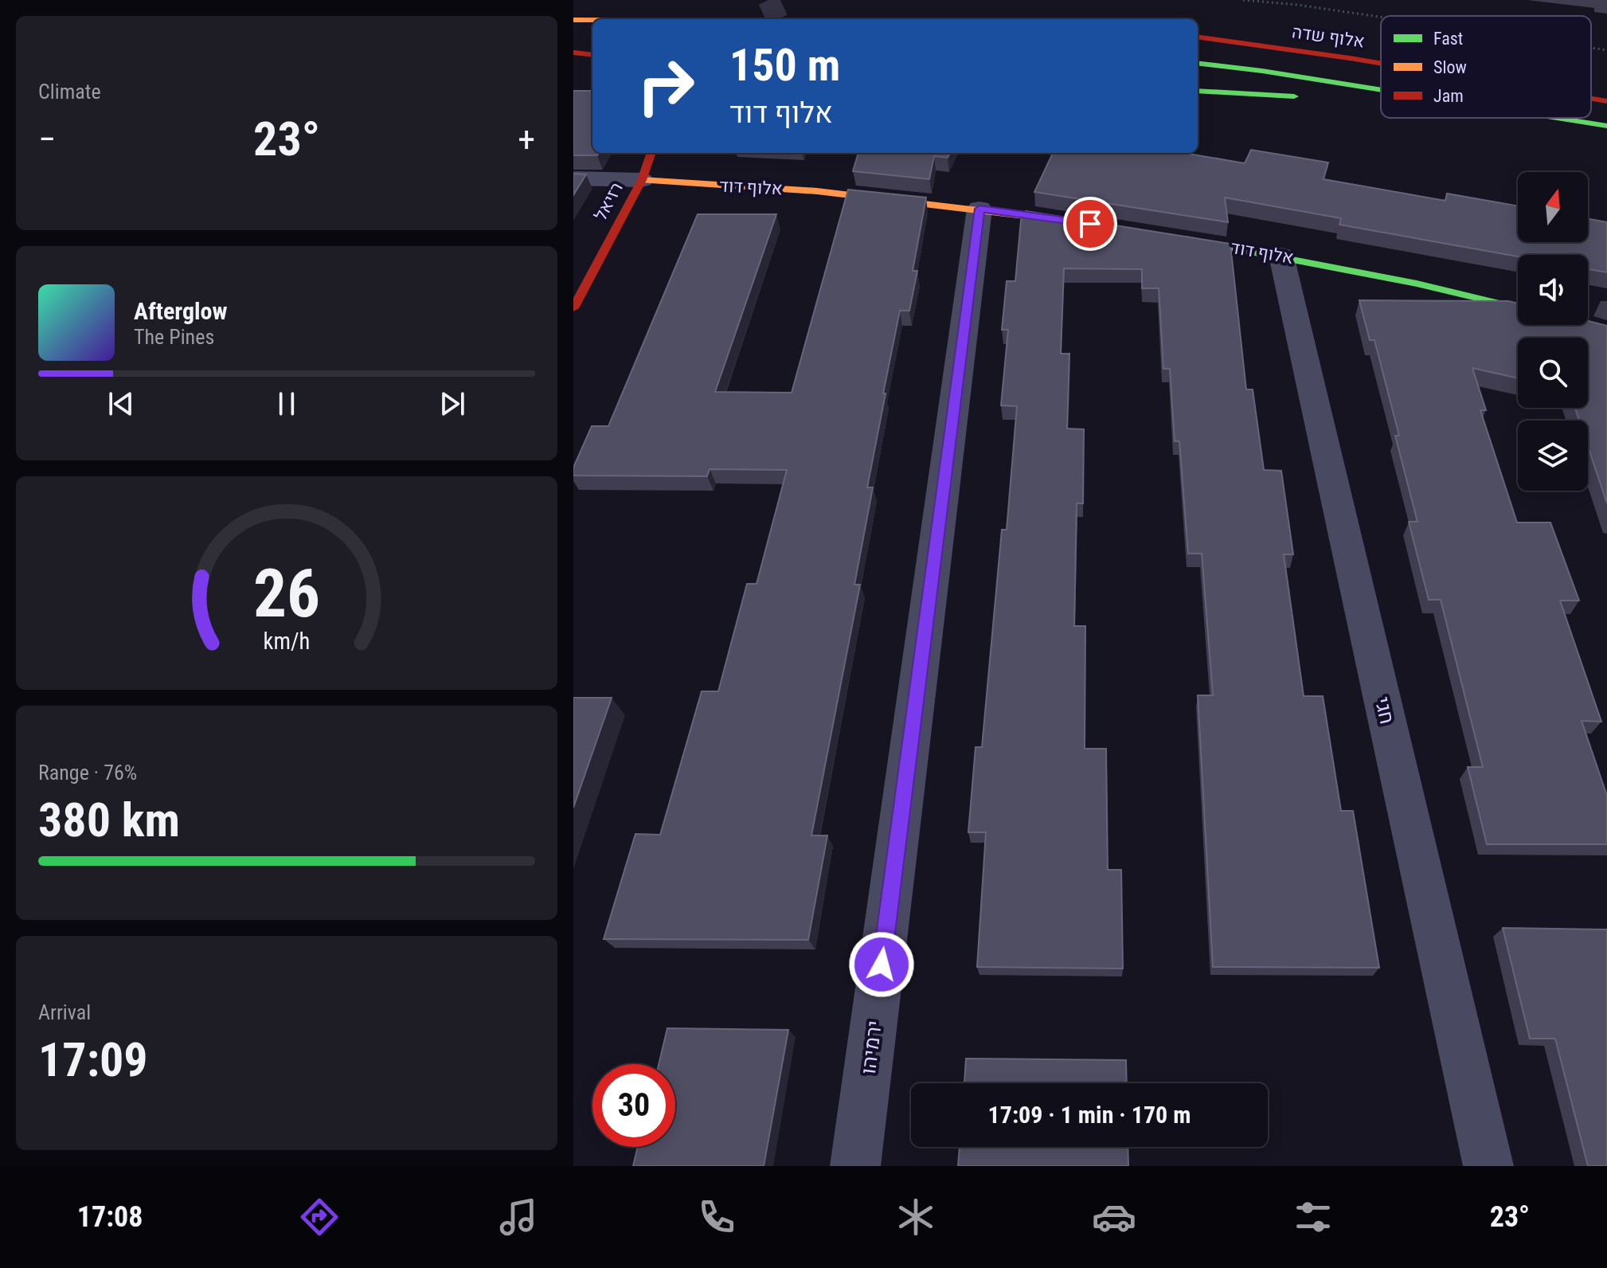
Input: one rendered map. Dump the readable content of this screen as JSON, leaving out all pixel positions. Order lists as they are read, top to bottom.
{
  "streets": {
    "main road": ["אלוף שדה", "אלוף דוד", "רזיאל"],
    "street": ["חגי", "ירמיהו"]
  },
  "crossings": [
    ["אלוף דוד", "רזיאל"],
    ["אלוף דוד", "חגי"],
    ["אלוף דוד", "ירמיהו"]
  ],
  "legend": ["Fast", "Slow", "Jam"],
  "north": "top",
  "page": {
    "tile": [
      "Climate",
      ["Range · 76%", "380 km"],
      ["Arrival", "17:09"]
    ],
    "turn": ["150 m", "אלוף דוד"],
    "heat": ["−", "23°", "+"],
    "song": ["Afterglow", "The Pines"],
    "limit": "30",
    "trip": "17:09 · 1 min · 170 m",
    "tabs": ["17:08", "23°"],
    "gauge": ["26", "km/h"]
  }
}
